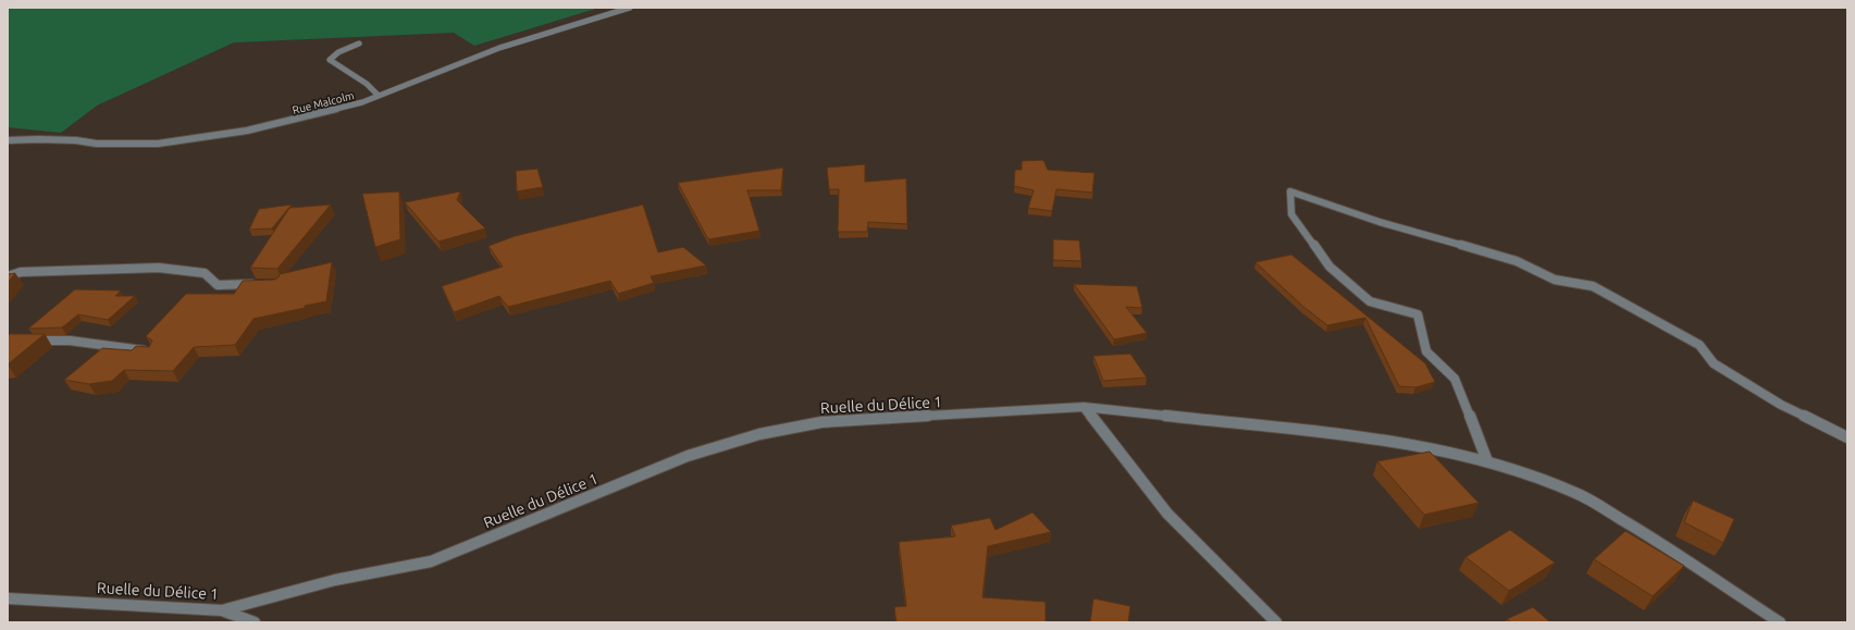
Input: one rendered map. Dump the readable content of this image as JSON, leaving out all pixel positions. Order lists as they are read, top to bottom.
{
  "streets": {
    "street": ["Rue Malcolm", "Ruelle du Délice 1"]
  }
}
